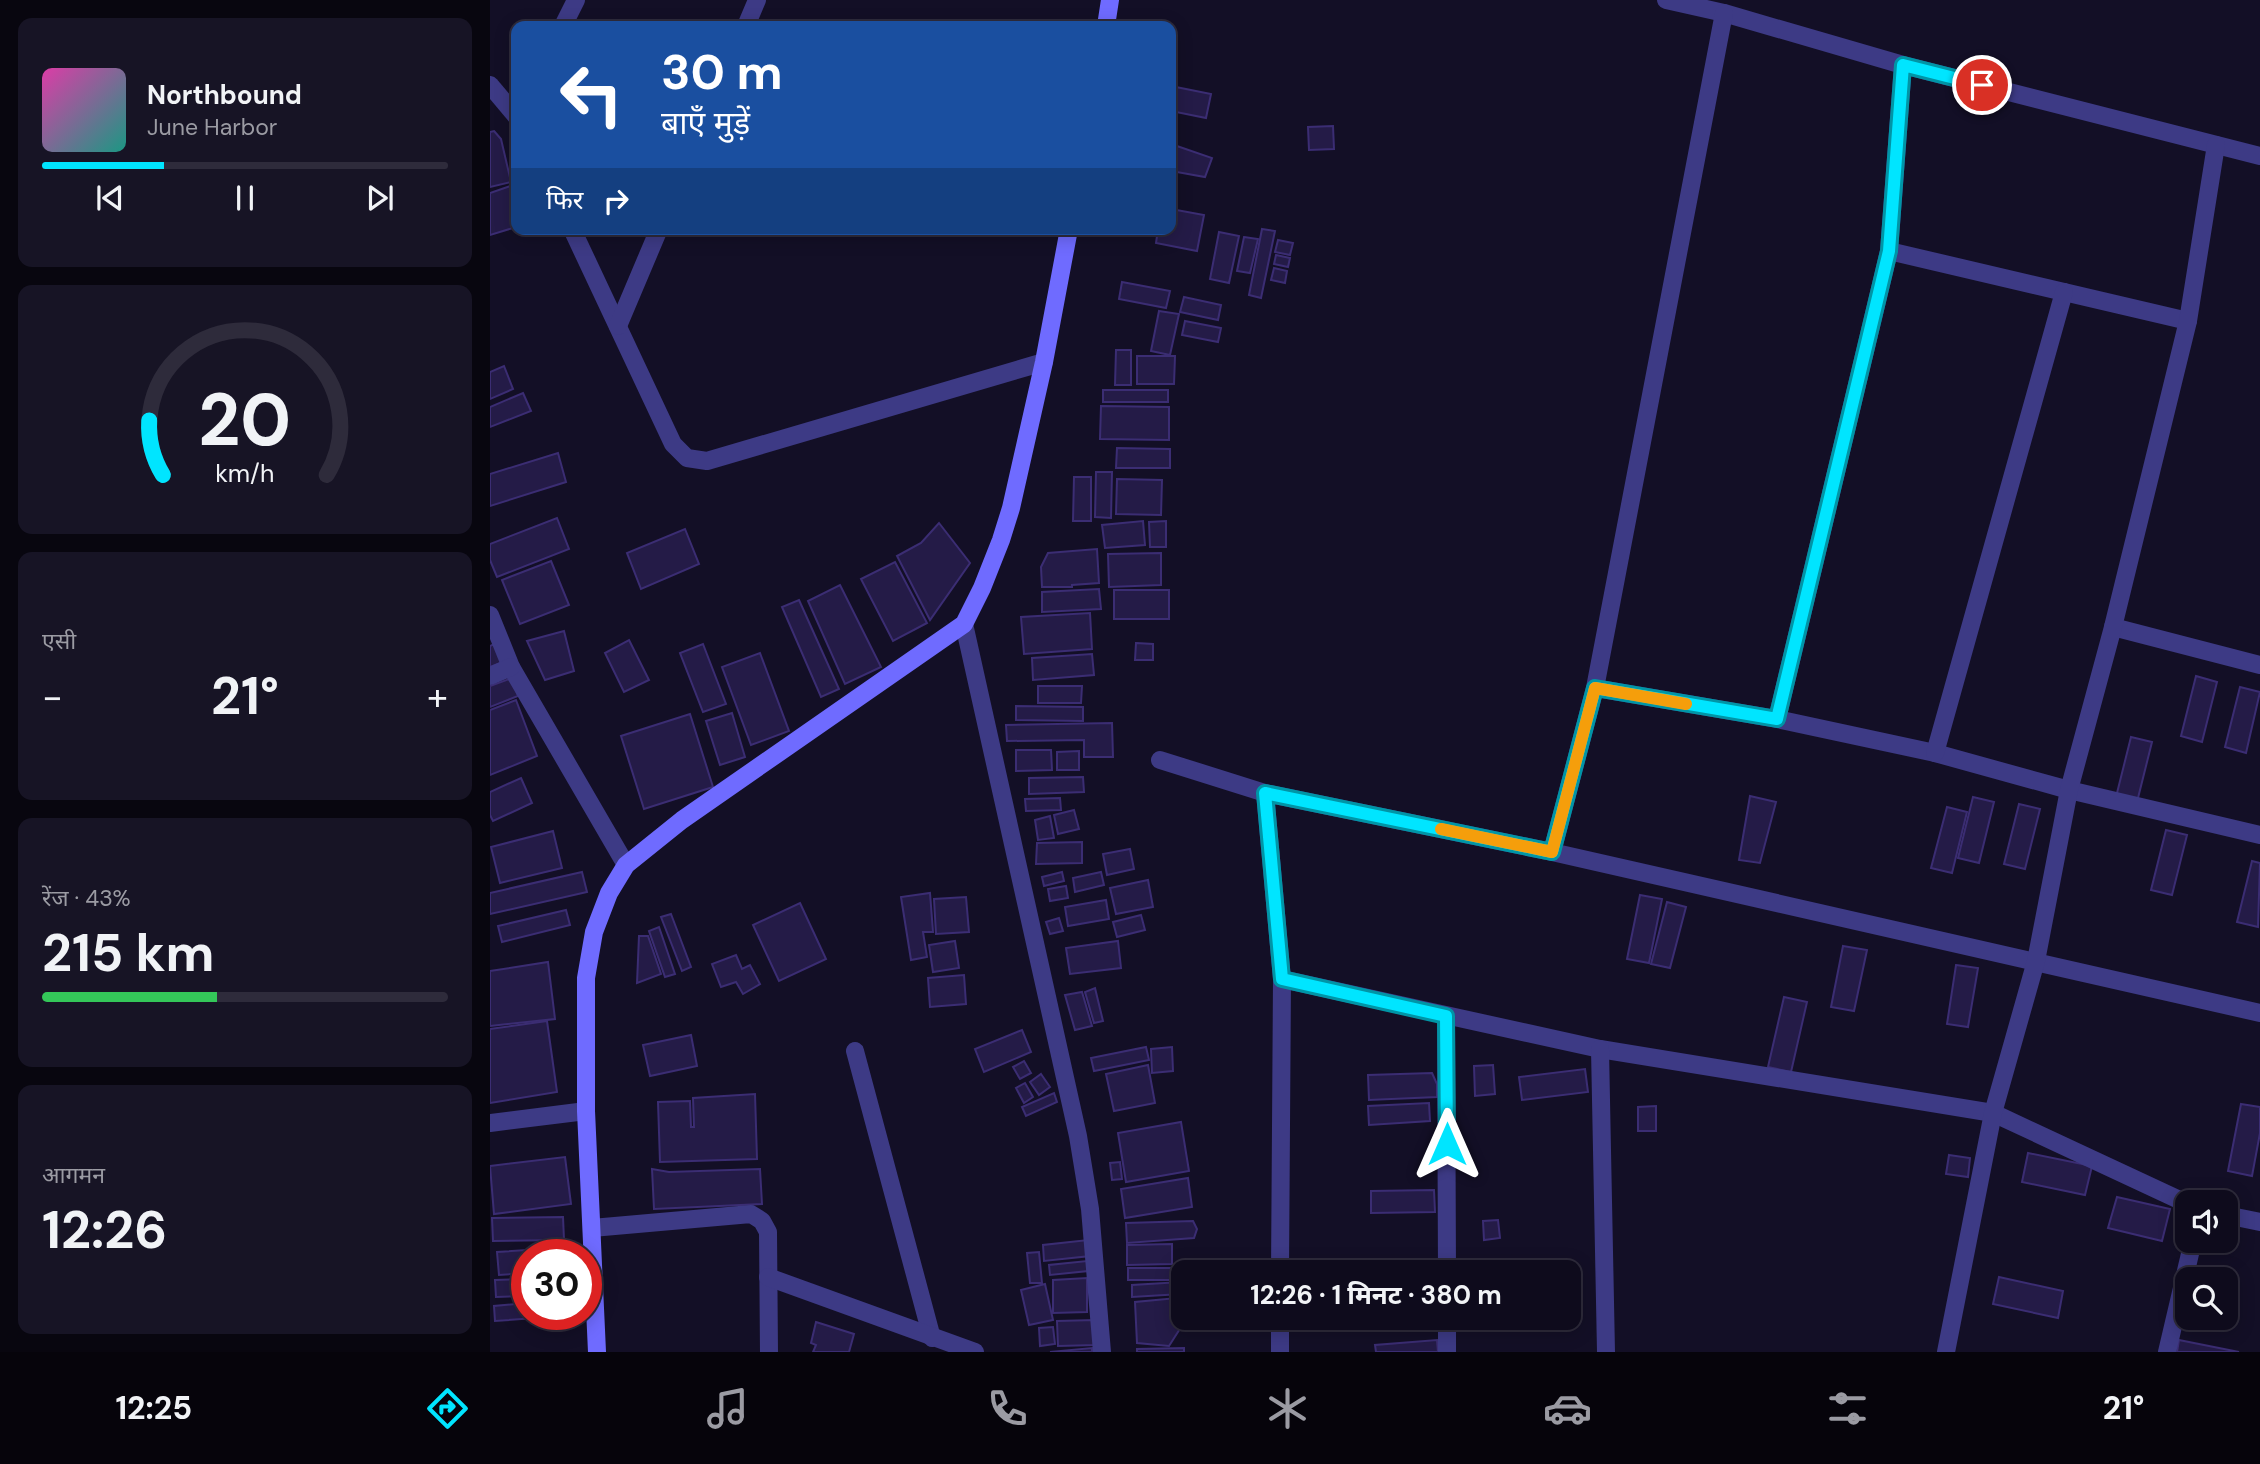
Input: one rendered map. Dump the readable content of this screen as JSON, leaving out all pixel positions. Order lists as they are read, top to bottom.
{
  "page": {
    "turn": ["30 m", "बाएँ मुड़ें"],
    "song": ["Northbound", "June Harbor"],
    "then": "फिर",
    "tile": [
      "एसी",
      ["रेंज · 43%", "215 km"],
      ["आगमन", "12:26"]
    ],
    "heat": ["−", "21°", "+"],
    "limit": "30",
    "trip": "12:26 · 1 मिनट · 380 m",
    "tabs": ["12:25", "21°"],
    "gauge": ["20", "km/h"]
  }
}
